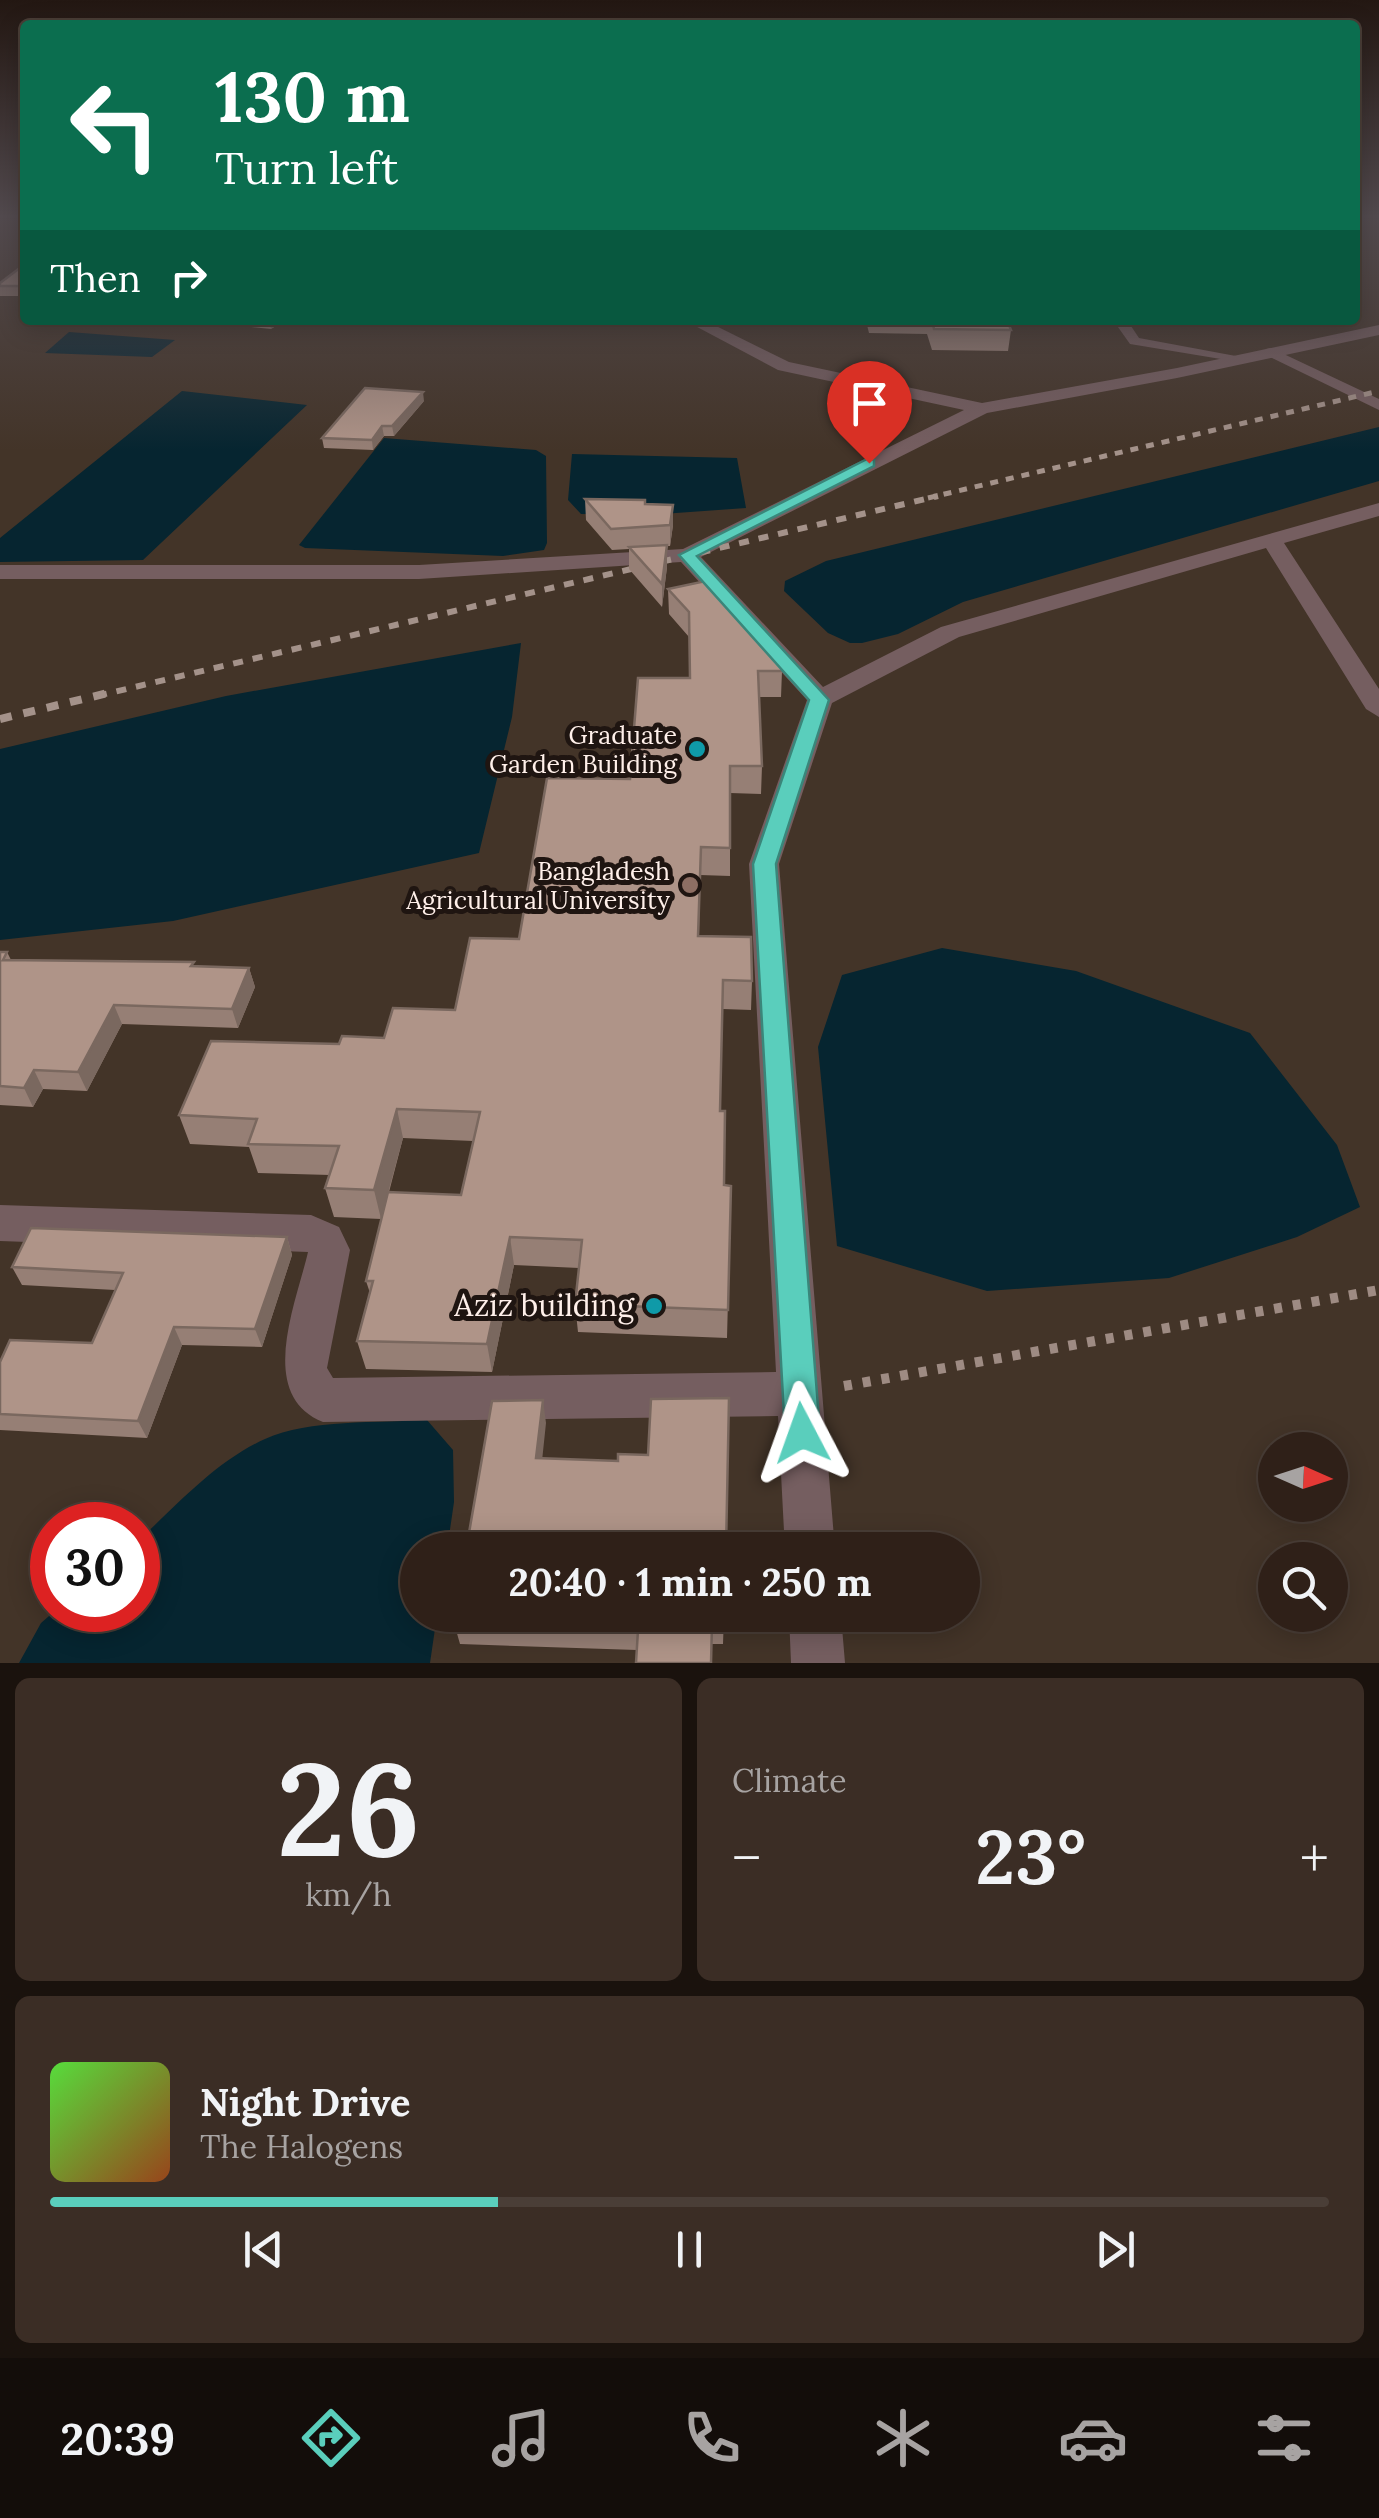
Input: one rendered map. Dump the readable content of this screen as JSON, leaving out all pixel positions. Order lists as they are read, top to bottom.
{
  "places": ["Graduate Garden Building", "Bangladesh Agricultural University", "Aziz building"],
  "north": "right",
  "page": {
    "turn": ["130 m", "Turn left"],
    "then": "Then",
    "limit": "30",
    "trip": "20:40 · 1 min · 250 m",
    "tile": [
      ["26", "km/h"],
      "Climate"
    ],
    "heat": ["−", "23°", "+"],
    "song": ["Night Drive", "The Halogens"],
    "tabs": "20:39"
  }
}
